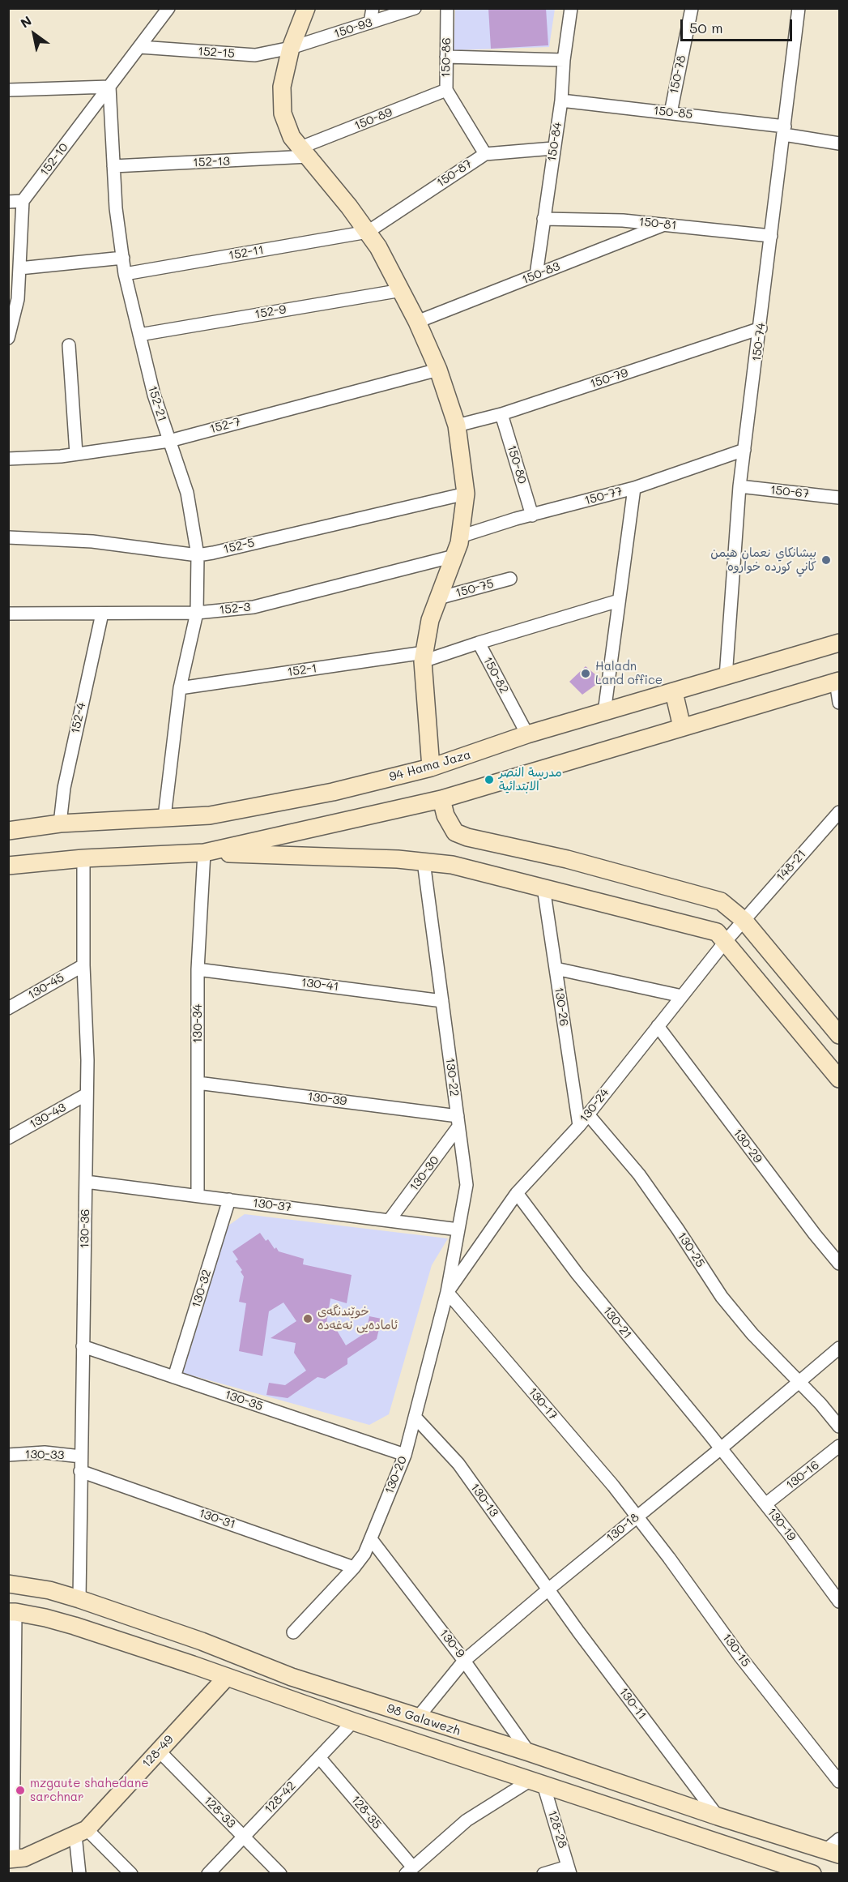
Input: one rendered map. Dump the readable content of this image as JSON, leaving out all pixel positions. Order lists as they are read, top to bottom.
{
  "streets": {
    "main road": ["94 Hama Jaza", "98 Galawezh", "128-49"],
    "street": [
      "150-93",
      "152-15",
      "150-86",
      "150-78",
      "150-85",
      "150-89",
      "150-84",
      "152-10",
      "152-13",
      "150-87",
      "150-81",
      "152-11",
      "150-83",
      "152-9",
      "150-74",
      "150-79",
      "152-21",
      "152-7",
      "150-80",
      "150-67",
      "150-77",
      "152-5",
      "150-75",
      "152-3",
      "152-1",
      "150-82",
      "152-4",
      "148-21",
      "130-41",
      "130-45",
      "130-26",
      "130-34",
      "130-22",
      "130-39",
      "130-24",
      "130-43",
      "130-29",
      "130-30",
      "130-37",
      "130-36",
      "130-25",
      "130-32",
      "130-21",
      "130-35",
      "130-17",
      "130-33",
      "130-20",
      "130-16",
      "130-13",
      "130-31",
      "130-19",
      "130-18",
      "130-9",
      "130-15",
      "130-11",
      "128-42",
      "128-33",
      "128-35",
      "128-28"
    ]
  },
  "crossings": [
    ["150-93", "152-15"],
    ["152-15", "152-10"],
    ["150-86", "150-89"],
    ["150-86", "150-87"],
    ["150-78", "150-85"],
    ["150-85", "150-84"],
    ["150-85", "150-74"],
    ["150-89", "152-13"],
    ["150-84", "150-87"],
    ["150-84", "150-81"],
    ["150-84", "150-83"],
    ["152-10", "152-21"],
    ["152-13", "152-21"],
    ["150-87", "152-11"],
    ["150-81", "150-83"],
    ["150-81", "150-74"],
    ["152-11", "152-21"],
    ["152-9", "152-21"],
    ["150-74", "150-79"],
    ["150-74", "150-67"],
    ["150-74", "150-77"],
    ["150-74", "94 Hama Jaza"],
    ["150-79", "150-80"],
    ["152-21", "152-7"],
    ["152-21", "152-5"],
    ["152-21", "152-3"],
    ["152-21", "152-1"],
    ["152-21", "94 Hama Jaza"],
    ["150-80", "150-77"],
    ["152-3", "152-4"],
    ["152-1", "150-82"],
    ["150-82", "94 Hama Jaza"],
    ["152-4", "94 Hama Jaza"],
    ["148-21", "130-24"],
    ["130-41", "130-34"],
    ["130-41", "130-22"],
    ["130-45", "130-36"],
    ["130-26", "130-24"],
    ["130-34", "130-39"],
    ["130-34", "130-37"],
    ["130-22", "130-39"],
    ["130-22", "130-24"],
    ["130-22", "130-30"],
    ["130-22", "130-37"],
    ["130-22", "130-17"],
    ["130-22", "130-20"],
    ["130-39", "130-30"],
    ["130-24", "130-29"],
    ["130-24", "130-25"],
    ["130-24", "130-21"],
    ["130-24", "130-17"],
    ["130-24", "130-20"],
    ["130-43", "130-36"],
    ["130-30", "130-37"],
    ["130-37", "130-36"],
    ["130-37", "130-32"],
    ["130-36", "130-35"],
    ["130-36", "130-33"],
    ["130-36", "130-31"],
    ["130-36", "98 Galawezh"],
    ["130-25", "130-18"],
    ["130-32", "130-35"],
    ["130-21", "130-19"],
    ["130-21", "130-18"],
    ["130-35", "130-20"],
    ["130-17", "130-20"],
    ["130-17", "130-18"],
    ["130-17", "130-15"],
    ["130-20", "130-13"],
    ["130-20", "130-31"],
    ["130-20", "130-9"],
    ["130-16", "130-19"],
    ["130-13", "130-18"],
    ["130-13", "130-11"],
    ["130-19", "130-18"],
    ["130-18", "130-9"],
    ["130-18", "130-15"],
    ["130-18", "130-11"],
    ["130-18", "98 Galawezh"],
    ["130-9", "98 Galawezh"],
    ["130-11", "98 Galawezh"],
    ["98 Galawezh", "128-49"],
    ["98 Galawezh", "128-42"],
    ["98 Galawezh", "128-28"],
    ["128-49", "128-33"],
    ["128-42", "128-33"],
    ["128-42", "128-35"]
  ],
  "places": [
    "بيشانكاي نعمان هيمن كاني كورده خواروه",
    "Haladn Land office",
    "مدرسة النصر الابتدائية",
    "خوێندنگەی ئامادەیی نەغەدە",
    "mzgaute shahedane sarchnar"
  ],
  "scale_bar": "50 m",
  "north": "top left"
}
